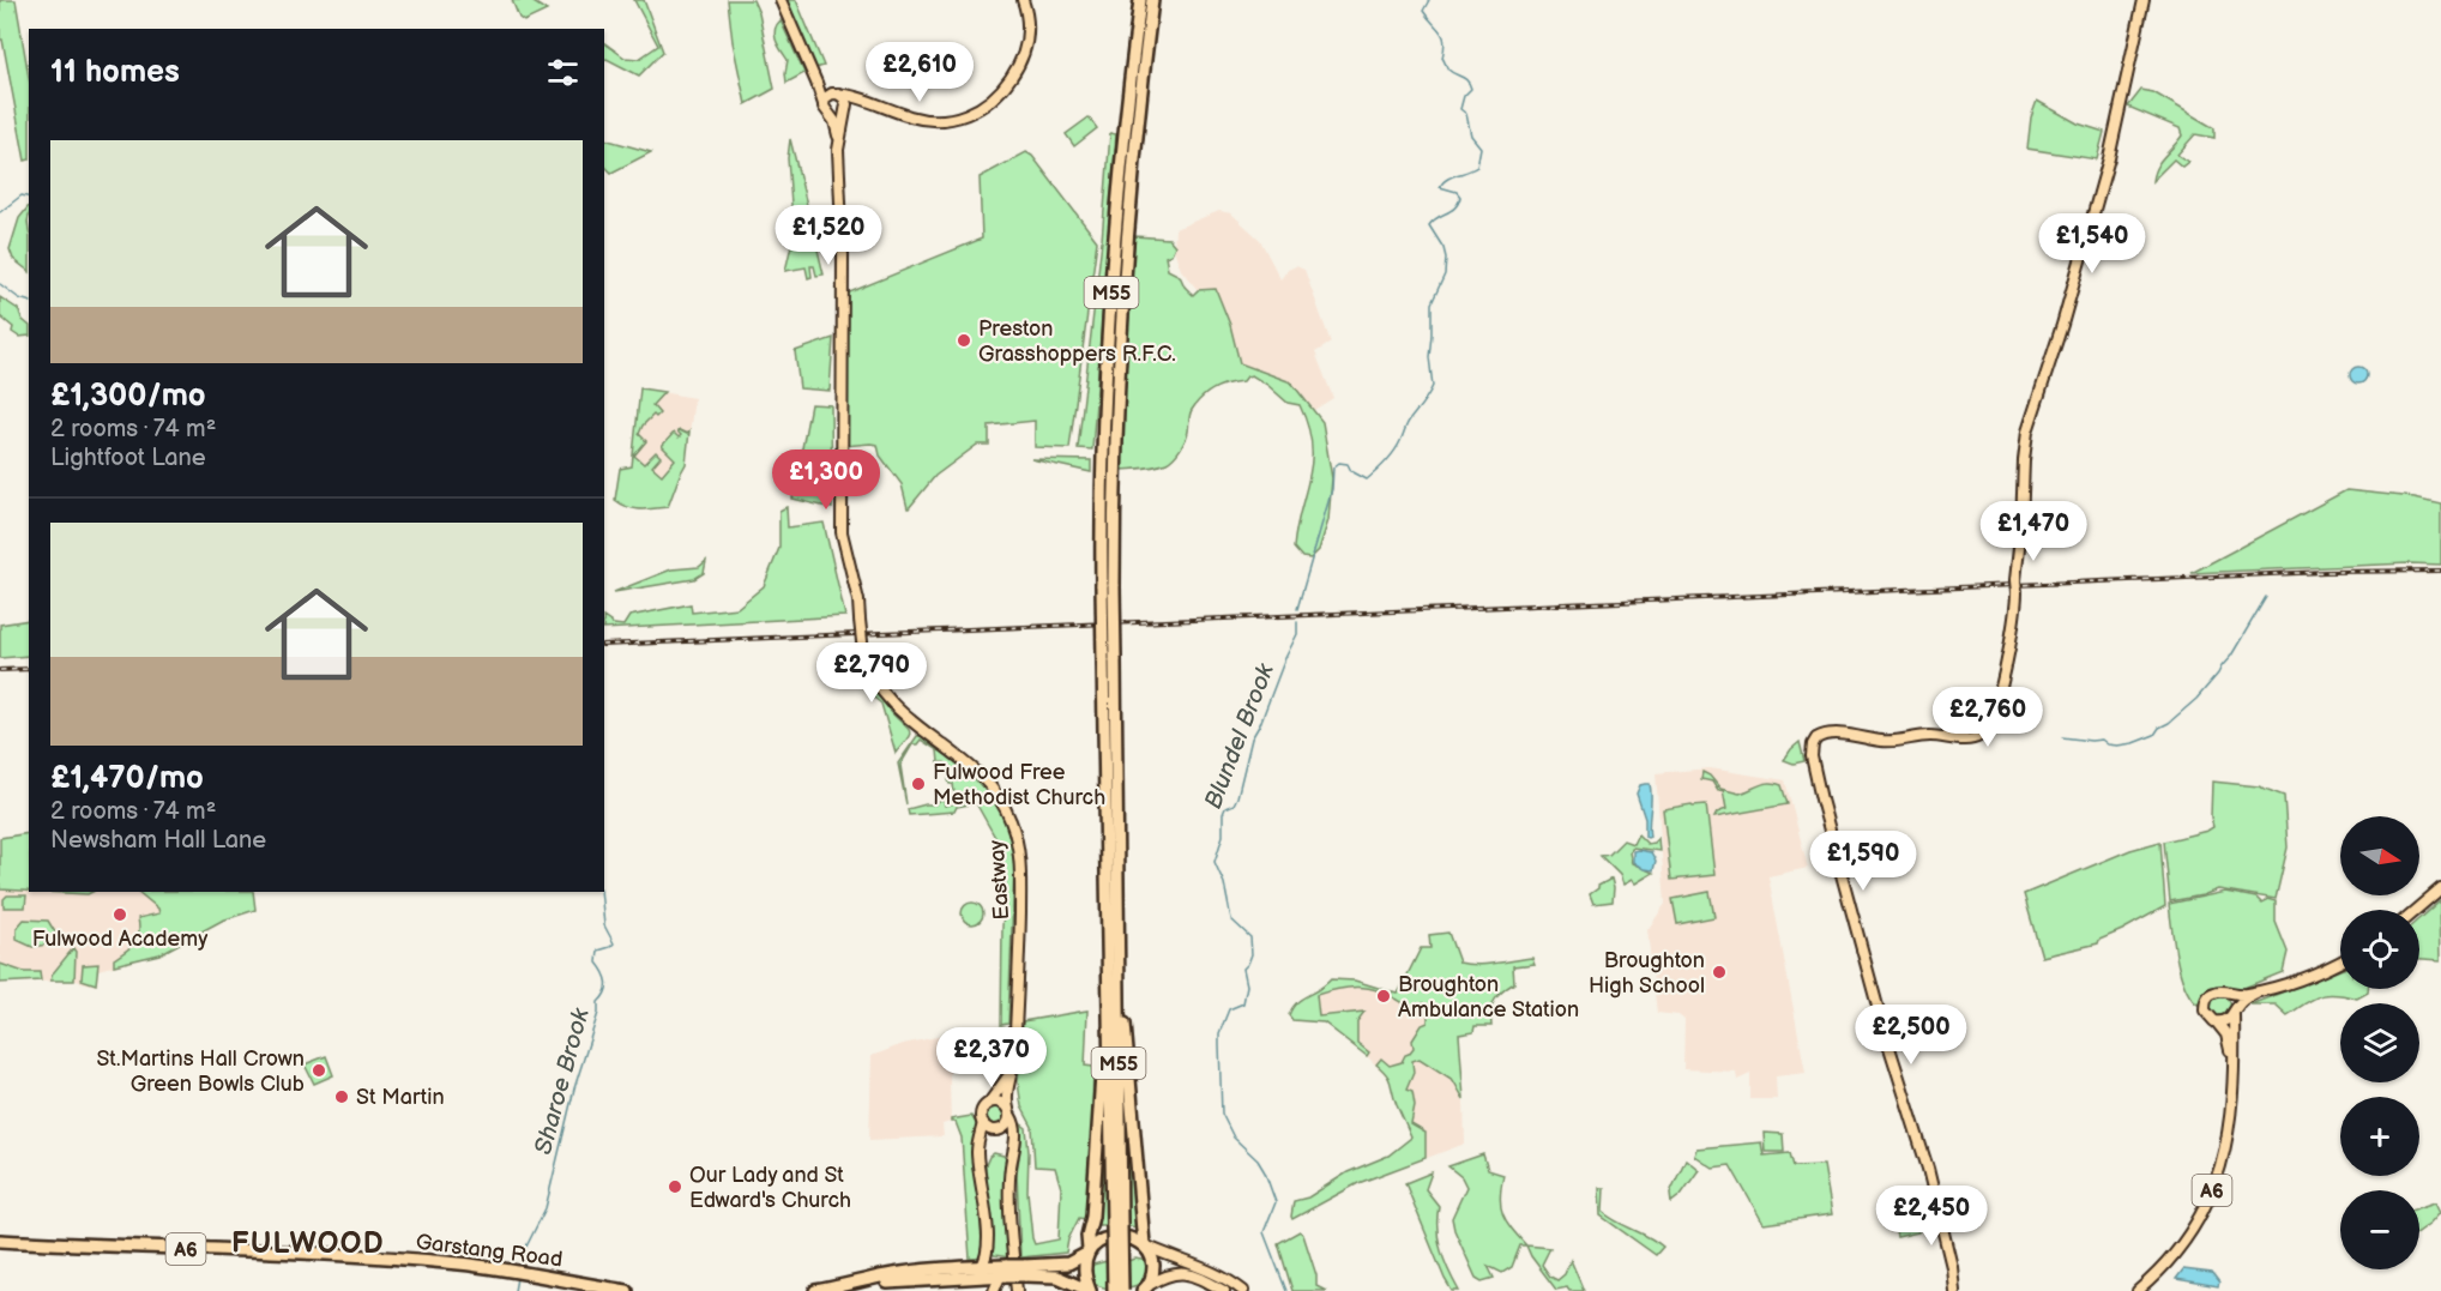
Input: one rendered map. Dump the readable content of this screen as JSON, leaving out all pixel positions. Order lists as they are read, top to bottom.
{
  "streets": {
    "highway": ["M55", "A6", "Garstang Road"],
    "main road": ["Eastway"]
  },
  "districts": ["FULWOOD"],
  "water": ["Blundel Brook", "Sharoe Brook"],
  "places": [
    "Preston Grasshoppers R.F.C.",
    "Fulwood Free Methodist Church",
    "Fulwood Academy",
    "Broughton High School",
    "Broughton Ambulance Station",
    "St.Martins Hall Crown Green Bowls Club",
    "St Martin",
    "Our Lady and St Edward's Church"
  ],
  "north": "right",
  "page": {
    "heading": "11 homes",
    "price": [
      "£2,610",
      "£1,520",
      "£1,540",
      "£1,300",
      "£1,470",
      "£2,790",
      "£2,760",
      "£1,590",
      "£2,500",
      "£2,370",
      "£2,450"
    ],
    "list": [
      {
        "name": "£1,300/mo",
        "note": "2 rooms · 74 m² · Lightfoot Lane"
      },
      {
        "name": "£1,470/mo",
        "note": "2 rooms · 74 m² · Newsham Hall Lane"
      }
    ],
    "map_buttons": ["+", "−"]
  }
}
